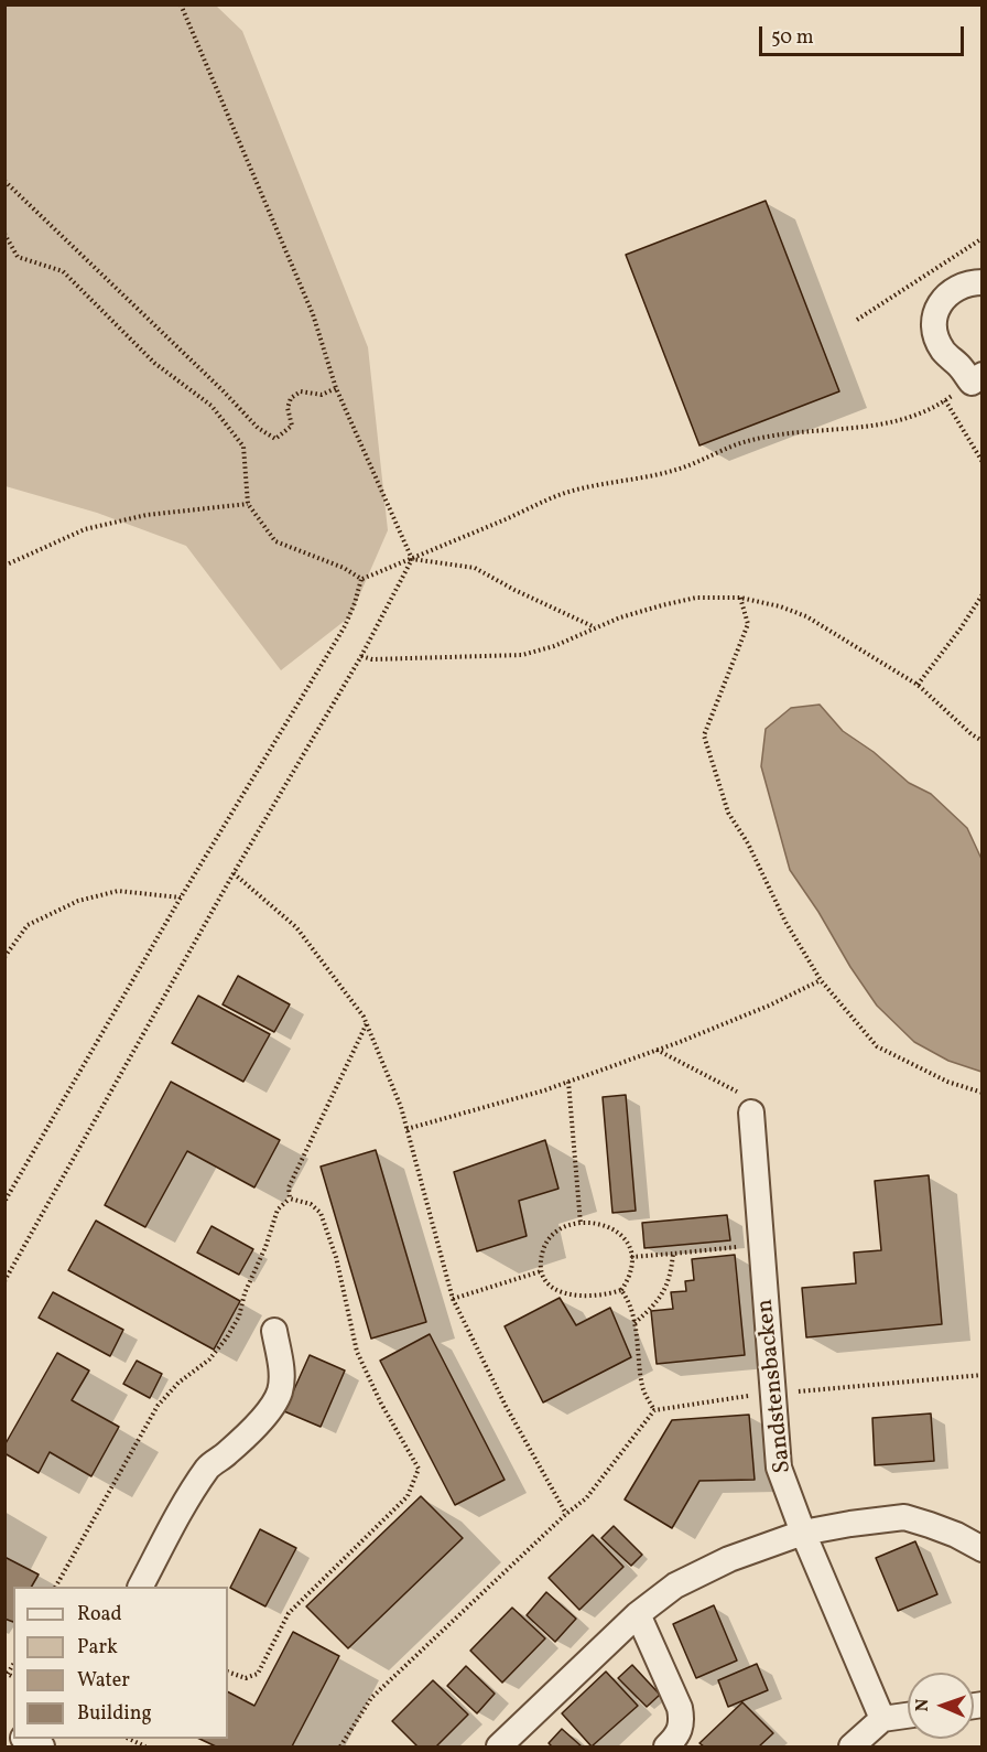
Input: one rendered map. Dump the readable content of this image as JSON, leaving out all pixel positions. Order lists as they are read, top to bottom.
{
  "streets": {
    "street": ["Sandstensbacken"]
  },
  "legend": [
    "Road",
    "Park",
    "Water",
    "Building"
  ],
  "scale_bar": "50 m",
  "north": "left"
}
